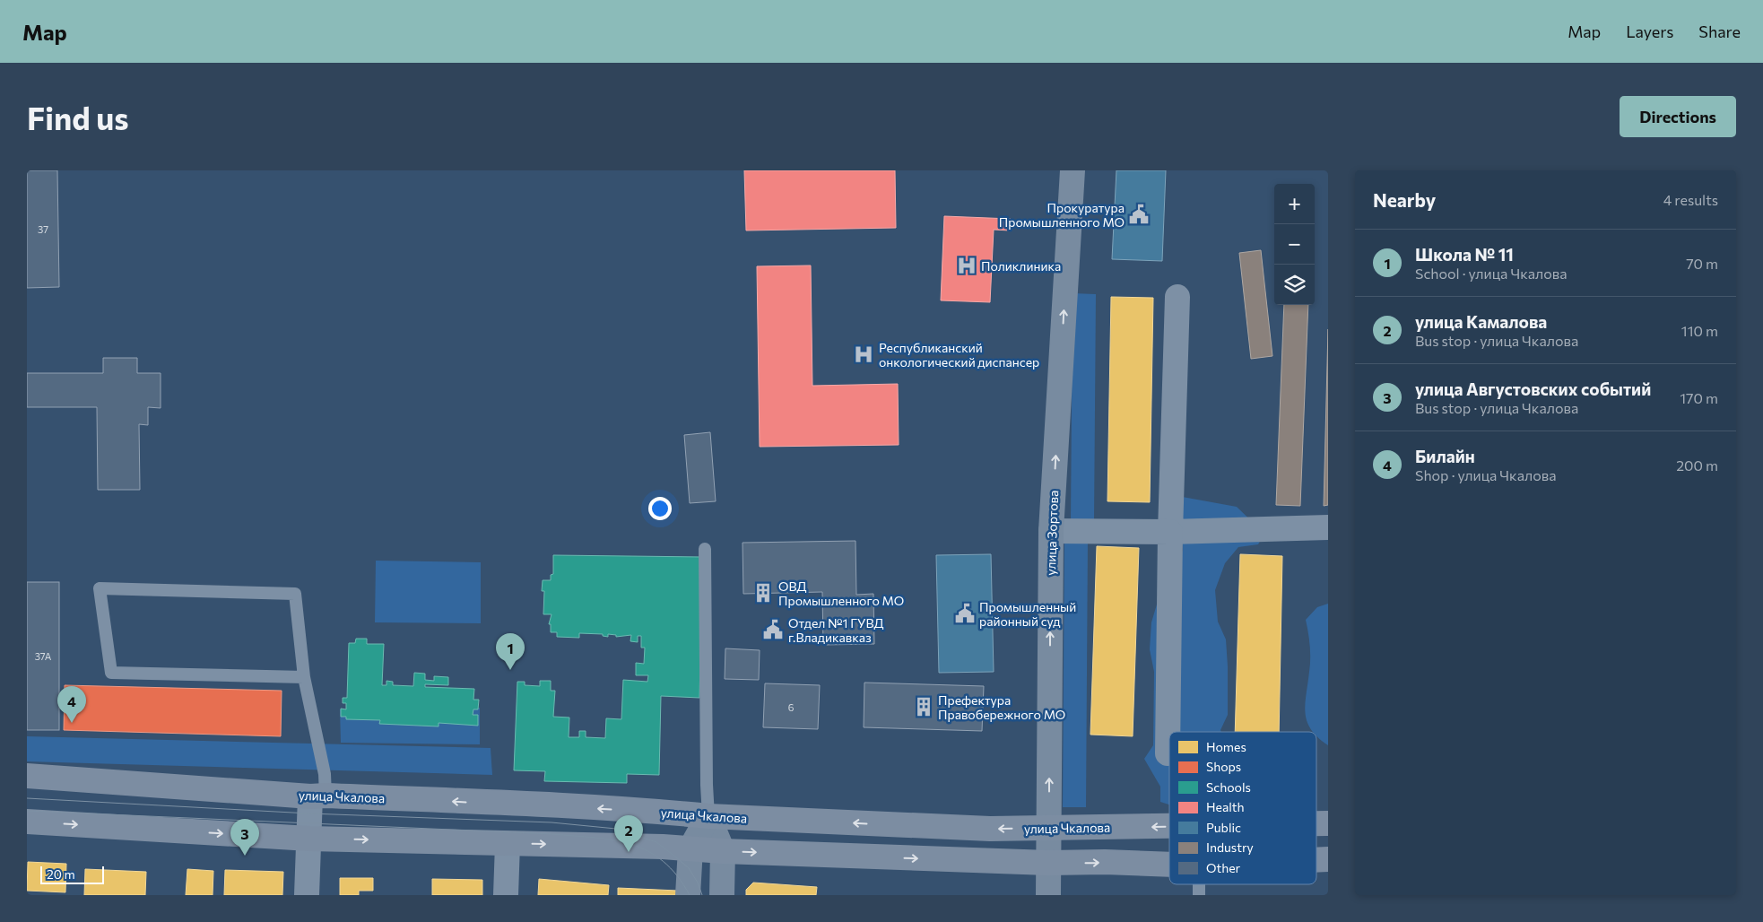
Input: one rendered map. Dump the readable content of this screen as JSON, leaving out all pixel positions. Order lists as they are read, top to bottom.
{
  "streets": {
    "main road": ["улица Чкалова"],
    "street": ["улица Зортова"]
  },
  "crossings": [
    ["улица Зортова", "улица Чкалова"]
  ],
  "places": {
    "public building": ["Прокуратура Промышленного МО", "Промышленный районный суд", "Отдел №1 ГУВД г.Владикавказ"],
    "hospital": ["Поликлиника", "Республиканский онкологический диспансер"],
    "building": ["ОВД Промышленного МО", "Префектура Правобережного МО"]
  },
  "house_numbers": ["37", "37А", "6"],
  "legend": [
    "Homes",
    "Shops",
    "Schools",
    "Health",
    "Public",
    "Industry",
    "Other"
  ],
  "scale_bar": "20 m",
  "page": {
    "header": "Map",
    "nav": ["Map", "Layers", "Share"],
    "buttons": "Directions",
    "title": "Find us",
    "heading": ["Nearby", "4 results"],
    "map_buttons": ["+", "−"],
    "list": [
      {
        "mark": "1",
        "name": "Школа № 11",
        "note": "School · улица Чкалова",
        "value": "70 m"
      },
      {
        "mark": "2",
        "name": "улица Камалова",
        "note": "Bus stop · улица Чкалова",
        "value": "110 m"
      },
      {
        "mark": "3",
        "name": "улица Августовских событий",
        "note": "Bus stop · улица Чкалова",
        "value": "170 m"
      },
      {
        "mark": "4",
        "name": "Билайн",
        "note": "Shop · улица Чкалова",
        "value": "200 m"
      }
    ],
    "pins": [
      "1",
      "4",
      "2",
      "3"
    ],
    "scale": "20 m"
  }
}
